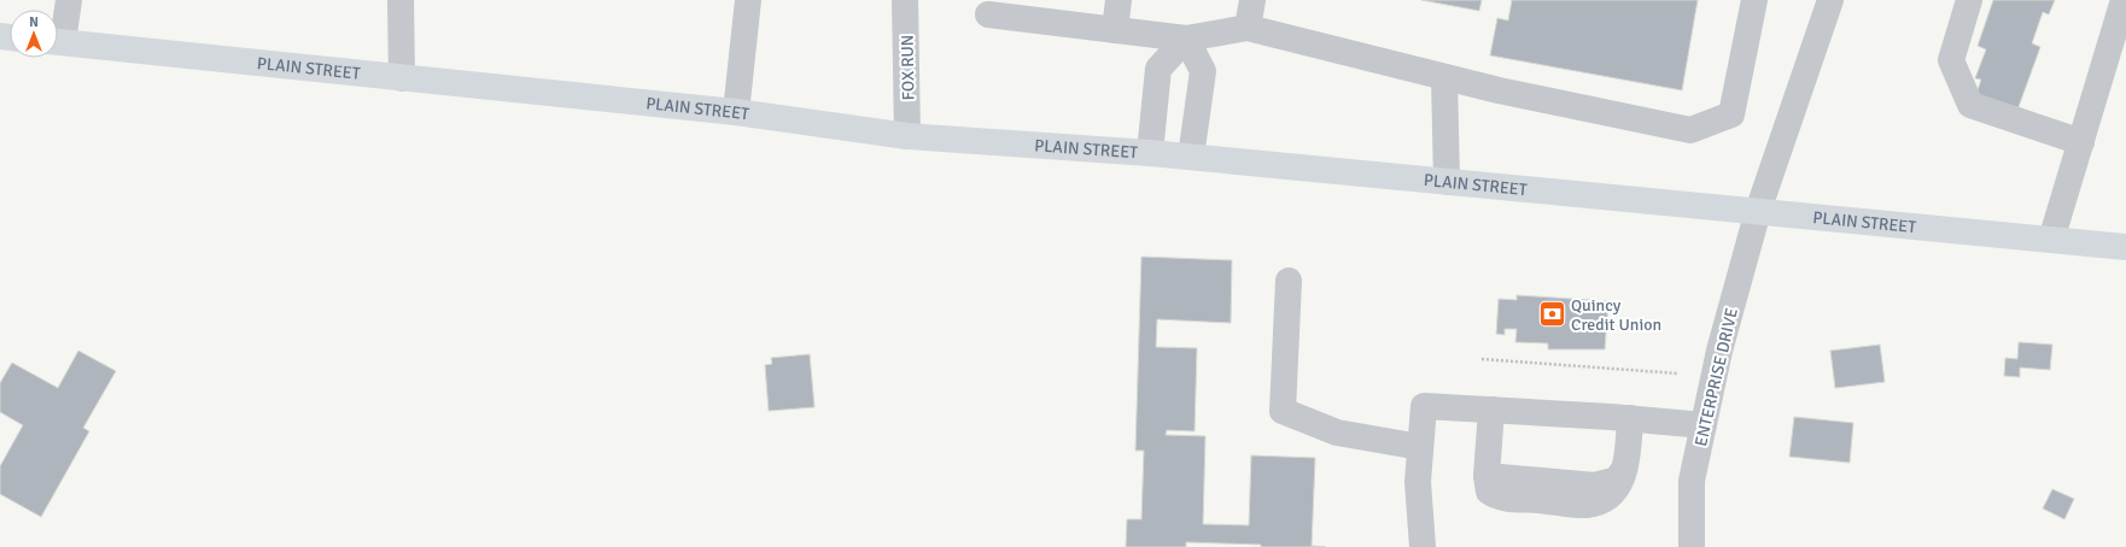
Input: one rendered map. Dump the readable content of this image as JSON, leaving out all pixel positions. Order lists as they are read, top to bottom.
{
  "streets": {
    "main road": ["PLAIN STREET"],
    "street": ["FOX RUN", "ENTERPRISE DRIVE"]
  },
  "crossings": [
    ["FOX RUN", "PLAIN STREET"],
    ["PLAIN STREET", "ENTERPRISE DRIVE"]
  ],
  "places": {
    "bank": ["Quincy Credit Union"]
  },
  "north": "top"
}
